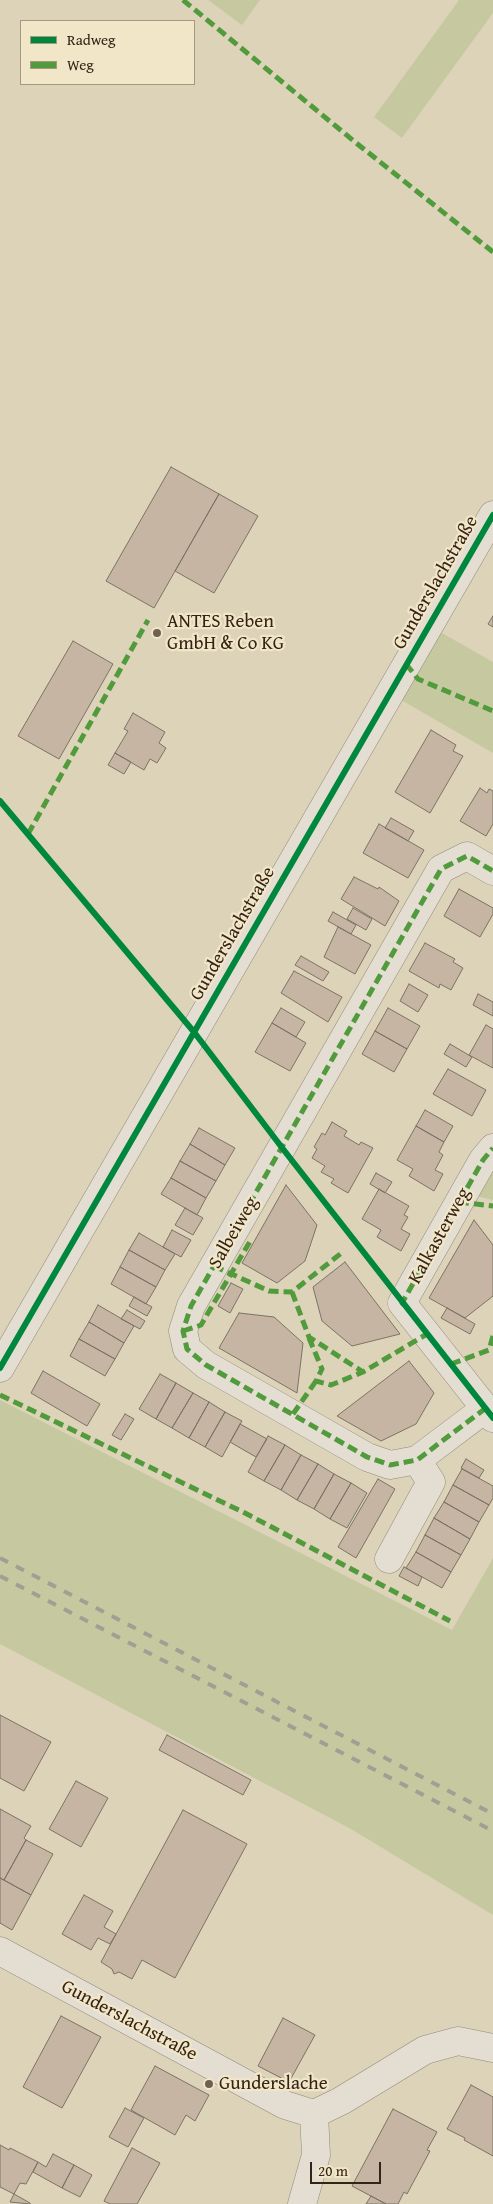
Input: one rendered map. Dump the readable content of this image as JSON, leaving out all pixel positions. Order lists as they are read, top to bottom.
{
  "streets": {
    "street": ["Gunderslachstraße", "Salbeiweg", "Kalkasterweg"]
  },
  "crossings": [
    ["Salbeiweg", "Kalkasterweg"]
  ],
  "places": ["ANTES Reben GmbH & Co KG", "Gunderslache"],
  "legend": ["Radweg", "Weg"],
  "scale_bar": "20 m"
}
